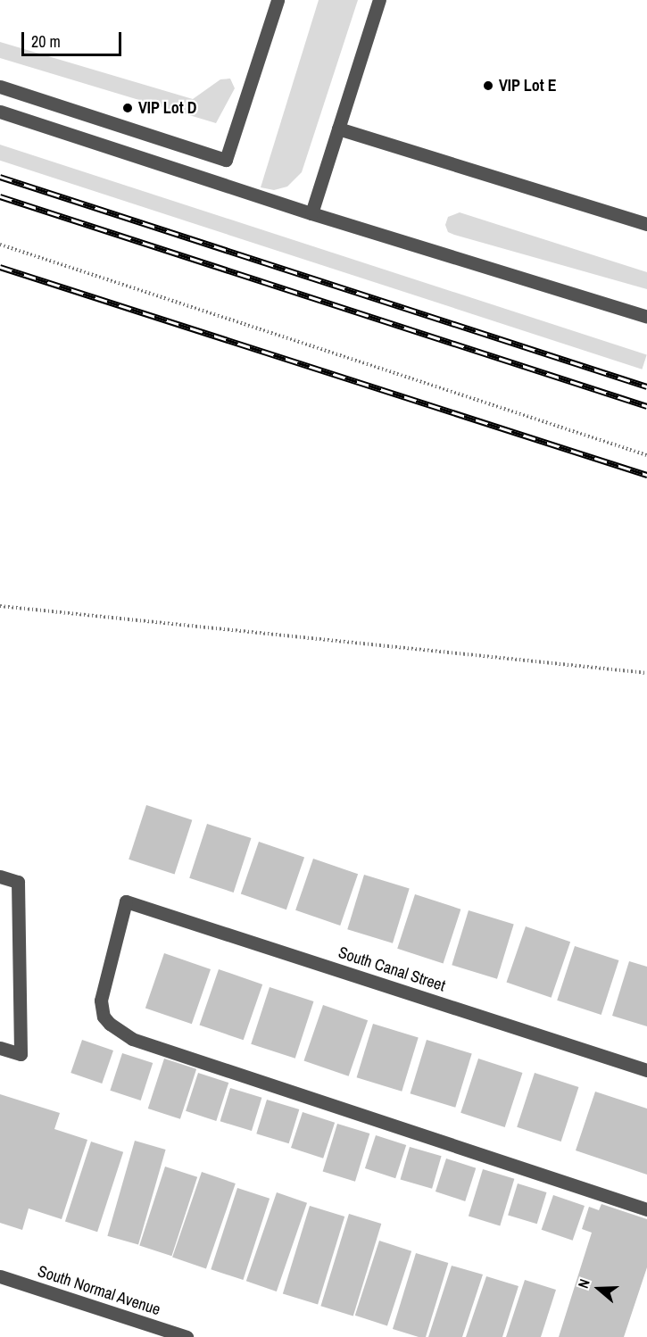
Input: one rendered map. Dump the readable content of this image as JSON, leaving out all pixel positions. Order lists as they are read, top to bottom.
{
  "streets": {
    "street": ["South Canal Street", "South Normal Avenue"]
  },
  "places": ["VIP Lot E", "VIP Lot D"],
  "scale_bar": "20 m",
  "north": "left"
}
